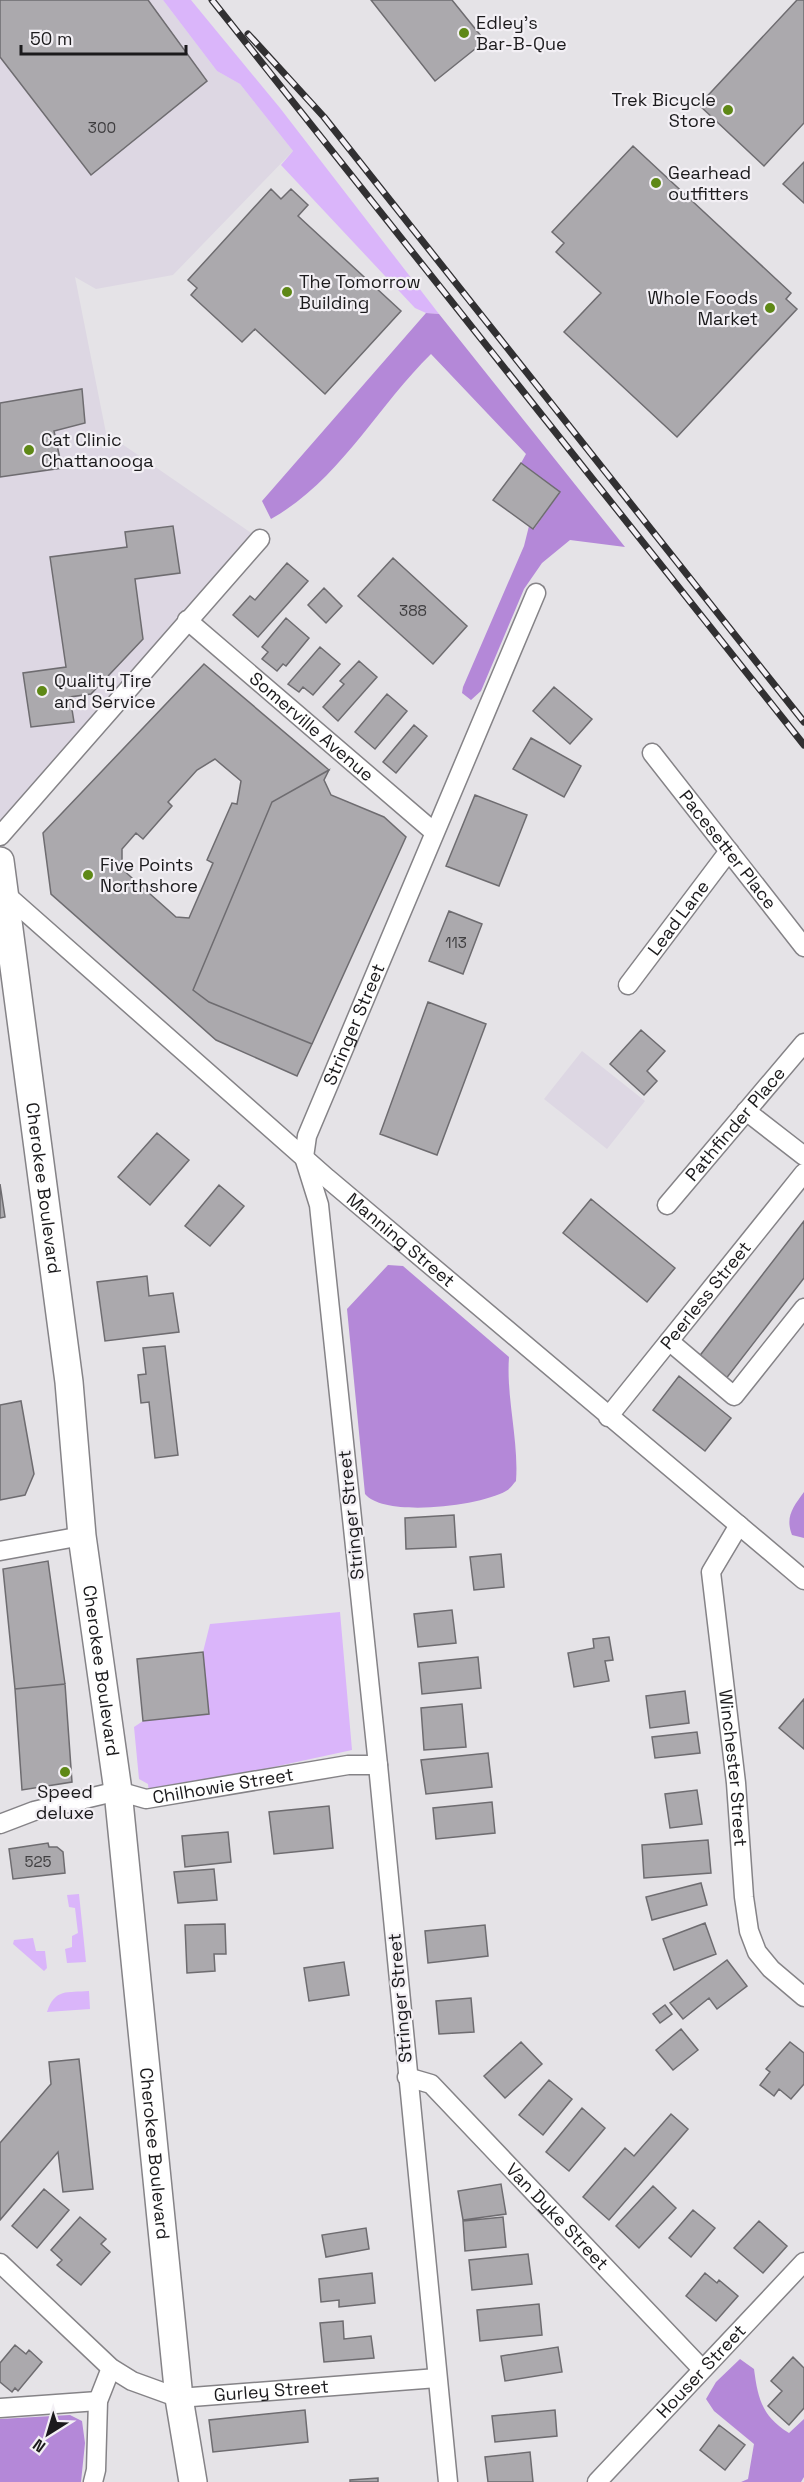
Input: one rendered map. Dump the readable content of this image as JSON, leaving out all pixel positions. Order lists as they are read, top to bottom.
{
  "streets": {
    "main road": ["Cherokee Boulevard"],
    "street": [
      "Somerville Avenue",
      "Pacesetter Place",
      "Lead Lane",
      "Stringer Street",
      "Pathfinder Place",
      "Manning Street",
      "Peerless Street",
      "Winchester Street",
      "Chilhowie Street",
      "Van Dyke Street",
      "Houser Street",
      "Gurley Street"
    ]
  },
  "crossings": [
    ["Somerville Avenue", "Stringer Street"],
    ["Pacesetter Place", "Lead Lane"],
    ["Stringer Street", "Manning Street"],
    ["Stringer Street", "Chilhowie Street"],
    ["Stringer Street", "Van Dyke Street"],
    ["Stringer Street", "Gurley Street"],
    ["Cherokee Boulevard", "Manning Street"],
    ["Cherokee Boulevard", "Chilhowie Street"],
    ["Cherokee Boulevard", "Gurley Street"],
    ["Manning Street", "Peerless Street"],
    ["Manning Street", "Winchester Street"],
    ["Van Dyke Street", "Houser Street"]
  ],
  "places": [
    "Edley's Bar-B-Que",
    "Trek Bicycle Store",
    "Gearhead outfitters",
    "The Tomorrow Building",
    "Whole Foods Market",
    "Cat Clinic Chattanooga",
    "Quality Tire and Service",
    "Five Points Northshore",
    "Speed deluxe"
  ],
  "house_numbers": [
    "300",
    "388",
    "113",
    "525"
  ],
  "scale_bar": "50 m",
  "north": "bottom left"
}
